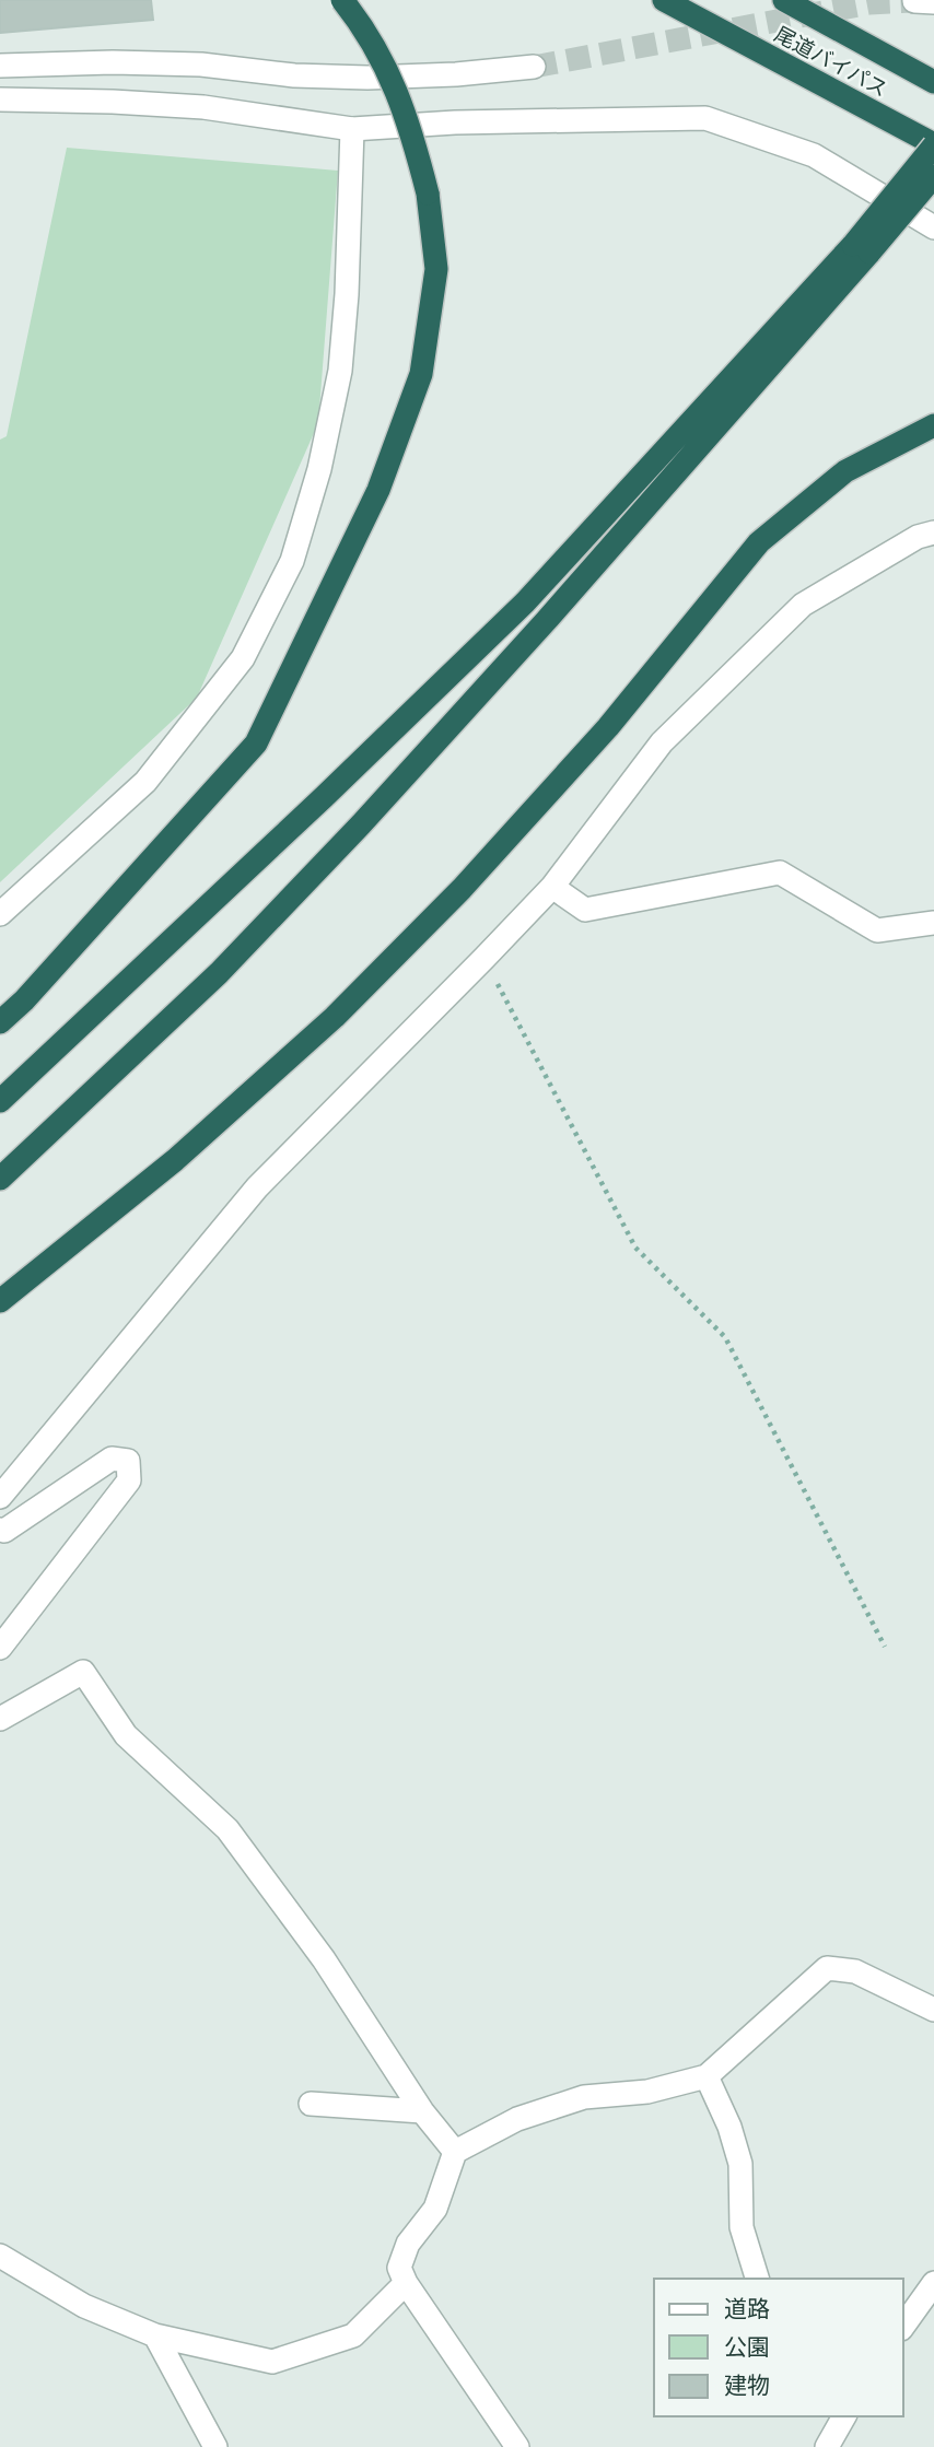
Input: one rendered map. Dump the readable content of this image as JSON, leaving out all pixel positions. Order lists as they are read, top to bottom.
{
  "streets": {
    "highway": ["尾道バイパス"]
  },
  "legend": ["道路", "公園", "建物"]
}
